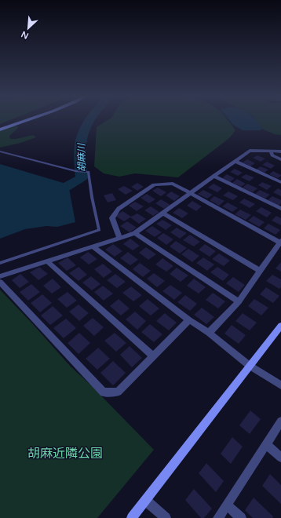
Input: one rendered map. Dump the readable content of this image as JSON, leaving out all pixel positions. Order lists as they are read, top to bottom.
{
  "water": ["胡麻川"],
  "parks": ["胡麻近隣公園"],
  "north": "bottom left"
}
